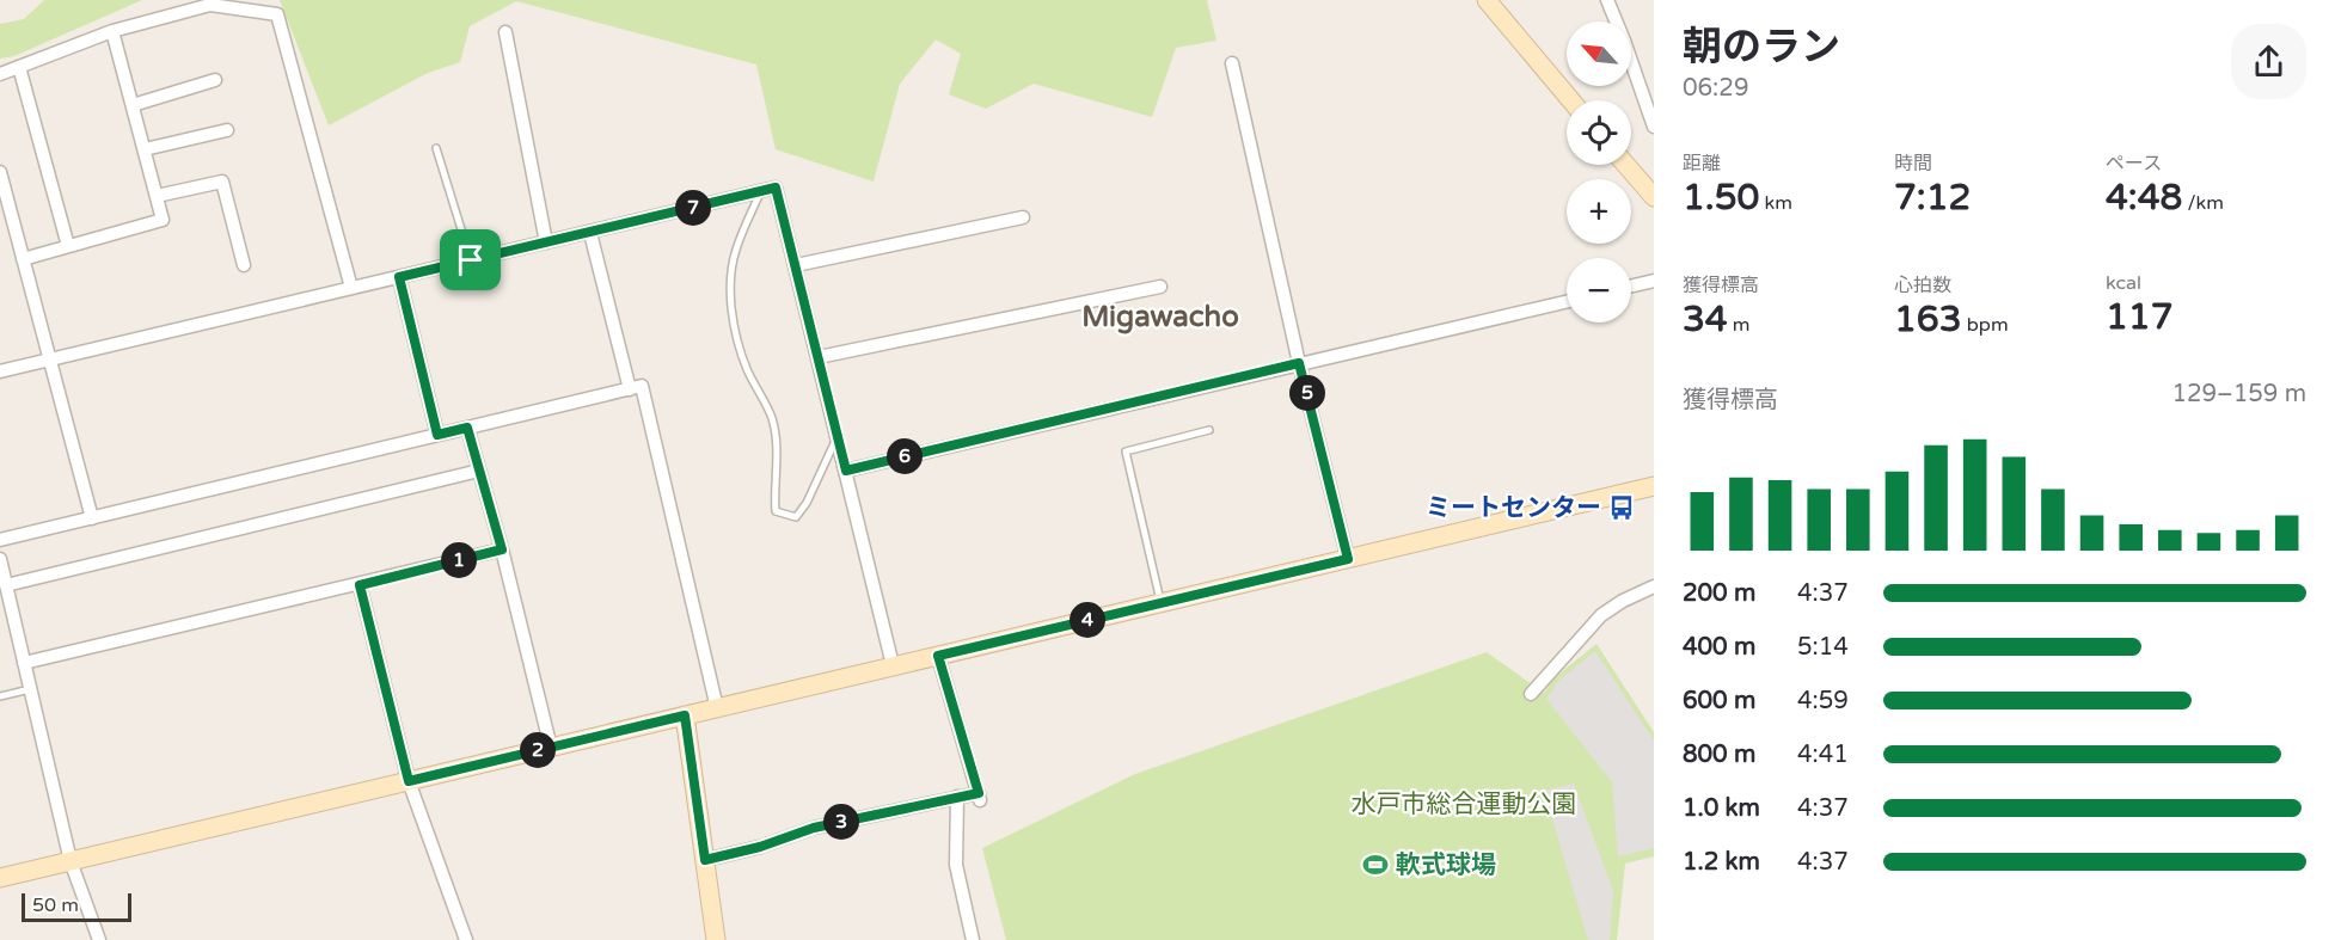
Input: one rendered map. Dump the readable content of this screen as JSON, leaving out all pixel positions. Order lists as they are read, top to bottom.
{
  "districts": ["Migawacho"],
  "parks": ["水戸市総合運動公園"],
  "places": {
    "bus stop": ["ミートセンター"],
    "sports": ["軟式球場"]
  },
  "scale_bar": "50 m",
  "north": "top left",
  "page": {
    "heading": ["朝のラン", "06:29"],
    "map_buttons": ["+", "−"],
    "stats": [
      ["距離", "1.50 km"],
      ["時間", "7:12"],
      ["ペース", "4:48 /km"],
      ["獲得標高", "34 m"],
      ["心拍数", "163 bpm"],
      ["kcal", "117"]
    ],
    "pins": [
      "7",
      "5",
      "6",
      "1",
      "4",
      "2",
      "3"
    ],
    "chart": ["獲得標高", "129–159 m"],
    "list": [
      {
        "name": "200 m",
        "note": "4:37"
      },
      {
        "name": "400 m",
        "note": "5:14"
      },
      {
        "name": "600 m",
        "note": "4:59"
      },
      {
        "name": "800 m",
        "note": "4:41"
      },
      {
        "name": "1.0 km",
        "note": "4:37"
      },
      {
        "name": "1.2 km",
        "note": "4:37"
      }
    ],
    "scale": "50 m"
  }
}
